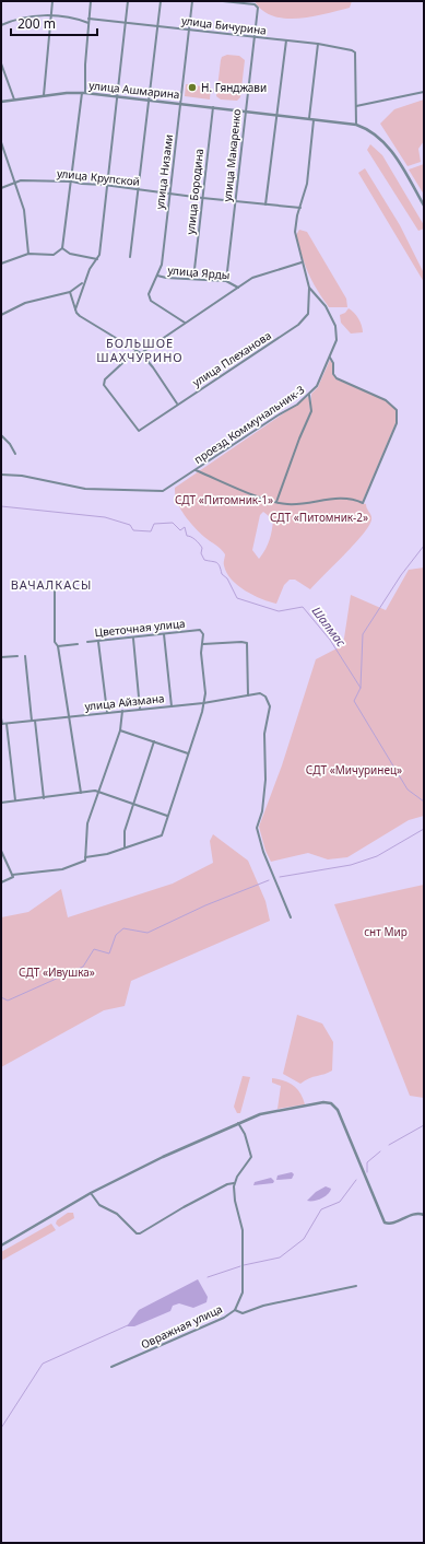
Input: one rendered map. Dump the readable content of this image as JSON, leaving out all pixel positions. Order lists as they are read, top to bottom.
{
  "streets": {
    "street": [
      "улица Бичурина",
      "улица Ашмарина",
      "улица Макаренко",
      "улица Низами",
      "улица Крупской",
      "улица Бородина",
      "улица Ярды",
      "улица Плеханова",
      "проезд Коммунальник-3",
      "Цветочная улица",
      "улица Айзмана",
      "Овражная улица"
    ]
  },
  "crossings": [
    ["улица Бичурина", "улица Макаренко"],
    ["улица Бичурина", "улица Низами"],
    ["улица Ашмарина", "улица Макаренко"],
    ["улица Ашмарина", "улица Низами"],
    ["улица Ашмарина", "улица Бородина"],
    ["улица Ашмарина", "проезд Коммунальник-3"],
    ["улица Макаренко", "улица Крупской"],
    ["улица Макаренко", "улица Ярды"],
    ["улица Низами", "улица Крупской"],
    ["улица Низами", "улица Ярды"],
    ["улица Крупской", "улица Бородина"],
    ["улица Крупской", "проезд Коммунальник-3"],
    ["улица Бородина", "улица Ярды"],
    ["улица Плеханова", "проезд Коммунальник-3"]
  ],
  "districts": ["БОЛЬШОЕ ШАХЧУРИНО", "ВАЧАЛКАСЫ"],
  "water": ["Шалмас"],
  "parks": [
    "СДТ «Питомник-1»",
    "СДТ «Питомник-2»",
    "СДТ «Мичуринец»",
    "снт Мир",
    "СДТ «Ивушка»"
  ],
  "places": ["Н. Гянджави"],
  "scale_bar": "200 m"
}
